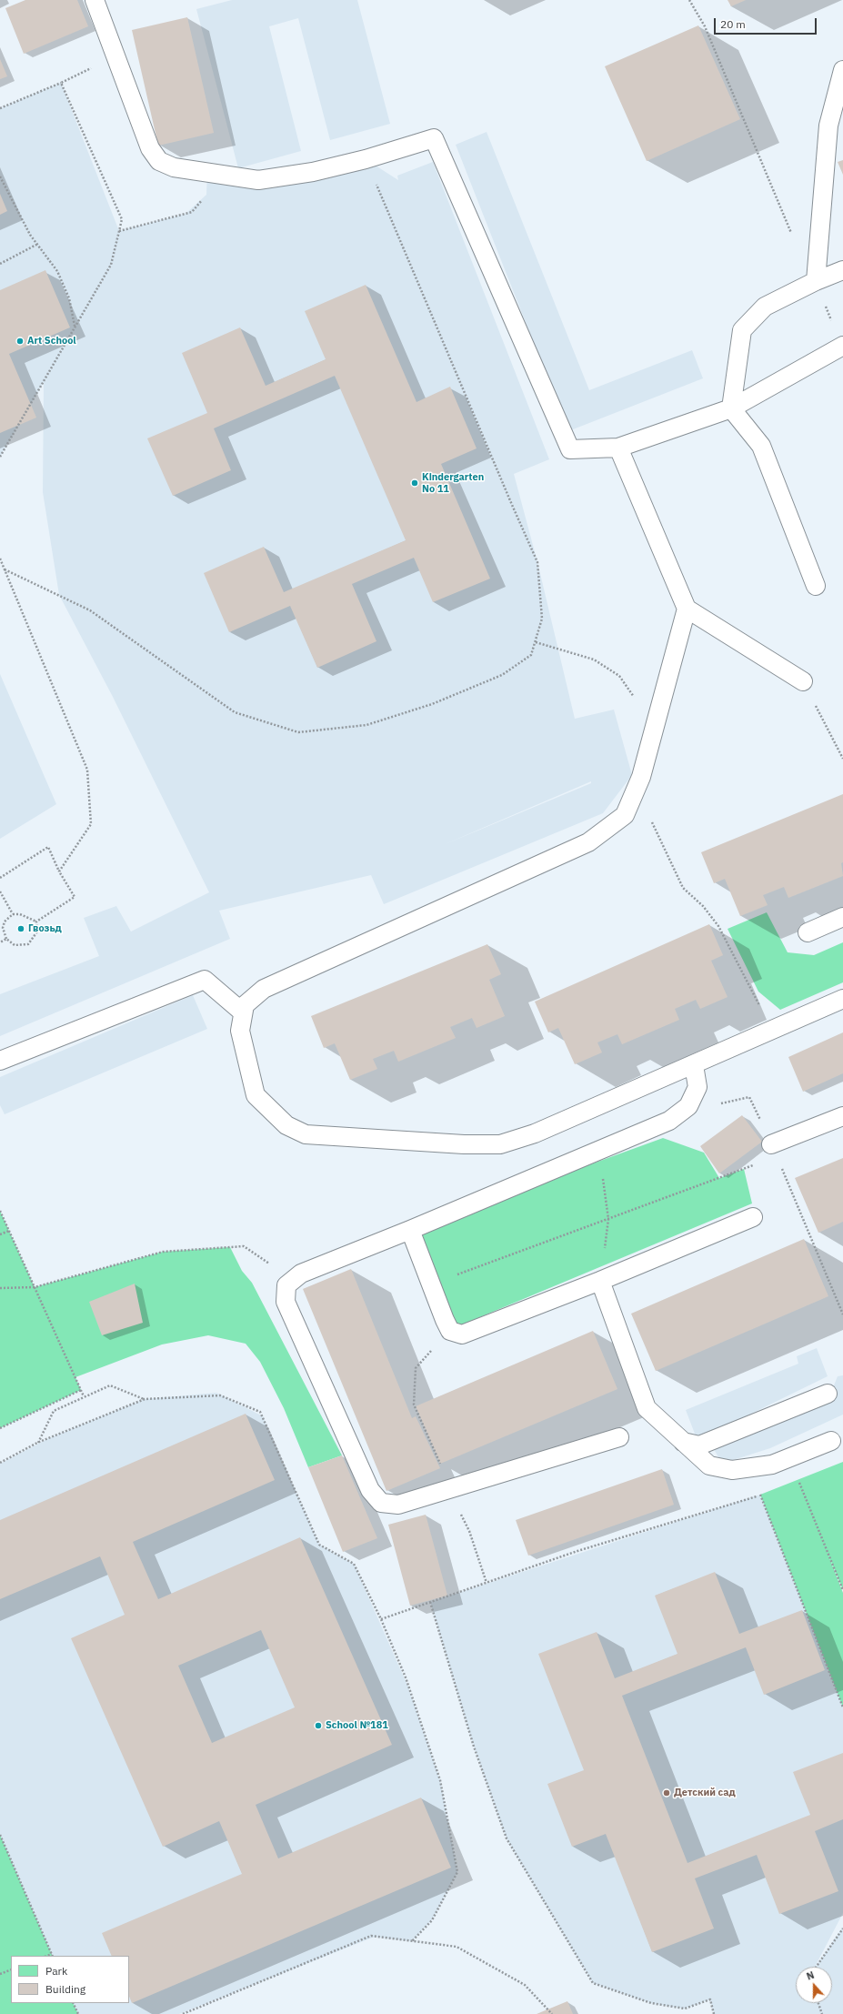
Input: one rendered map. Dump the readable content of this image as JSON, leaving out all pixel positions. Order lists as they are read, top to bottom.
{
  "places": [
    "Art School",
    "Kindergarten No 11",
    "Гвозьд",
    "School №181",
    "Детский сад"
  ],
  "legend": ["Park", "Building"],
  "scale_bar": "20 m",
  "north": "top"
}
